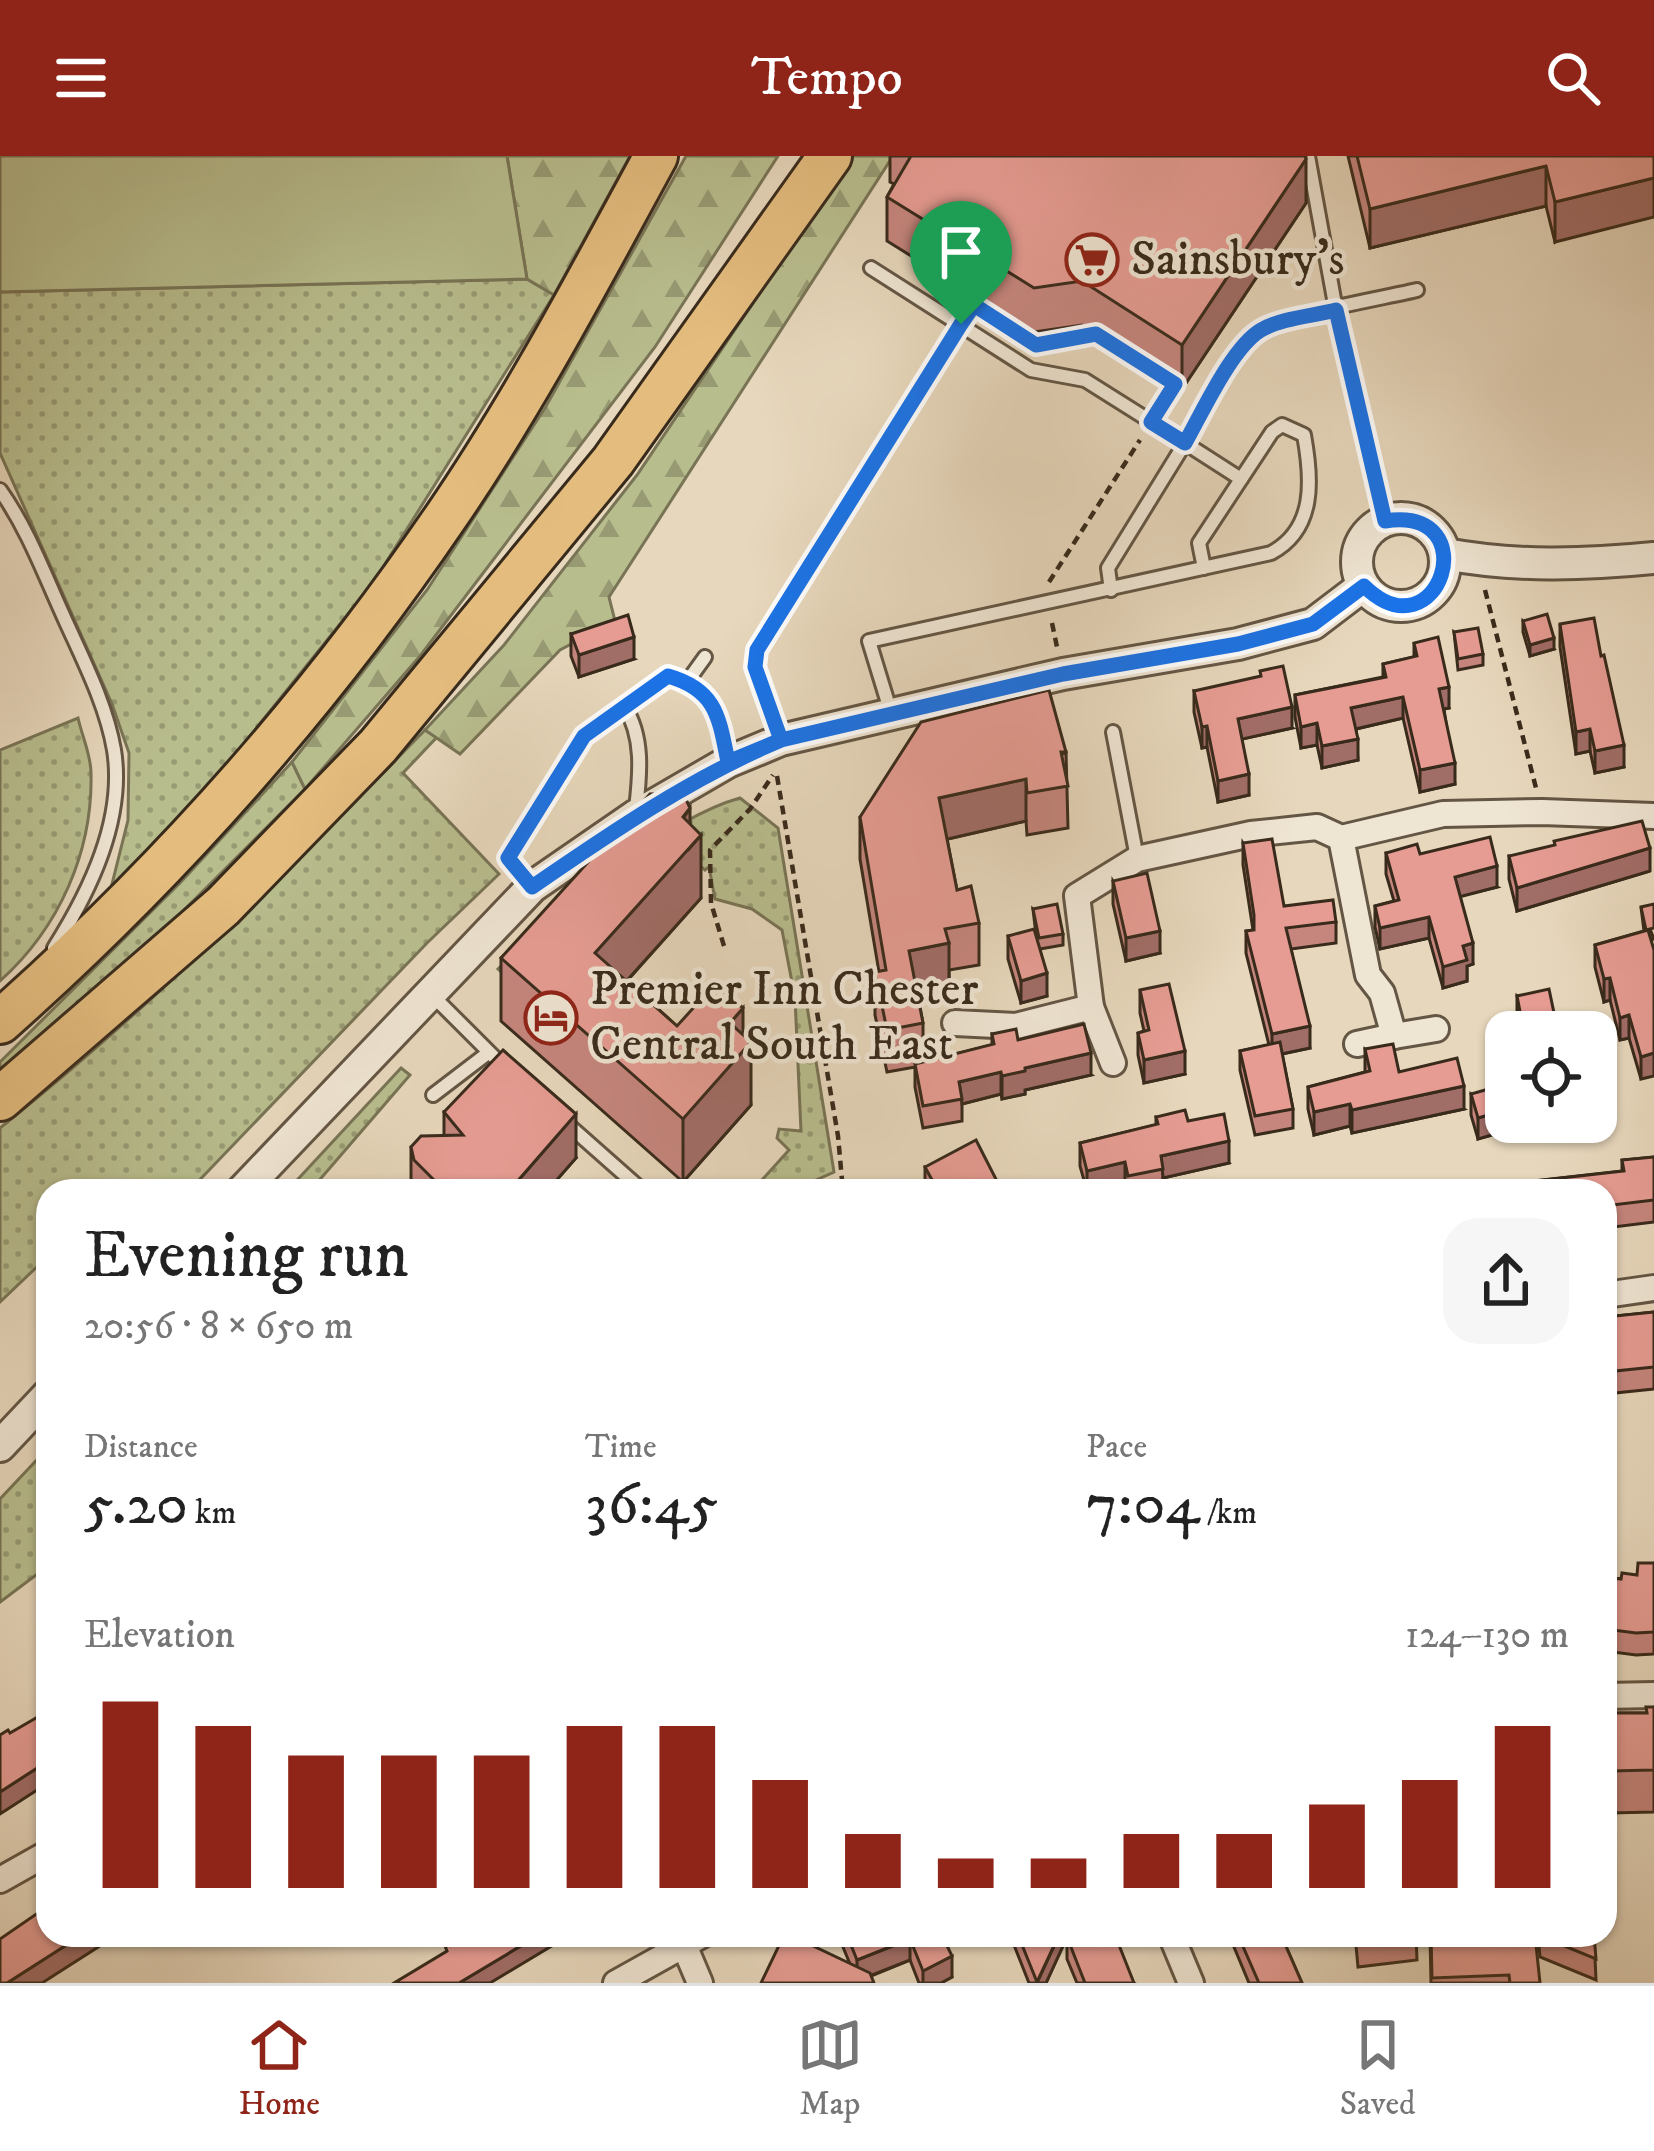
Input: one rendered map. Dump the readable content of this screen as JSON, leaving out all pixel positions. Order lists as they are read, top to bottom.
{
  "places": {
    "supermarket": ["Sainsbury's"],
    "hotel": ["Premier Inn Chester Central South East"]
  },
  "page": {
    "header": "Tempo",
    "heading": ["Evening run", "20:56 · 8 × 650 m"],
    "stats": [
      ["Distance", "5.20 km"],
      ["Time", "36:45"],
      ["Pace", "7:04 /km"]
    ],
    "chart": ["Elevation", "124–130 m"],
    "tabs": ["Home", "Map", "Saved"]
  }
}
